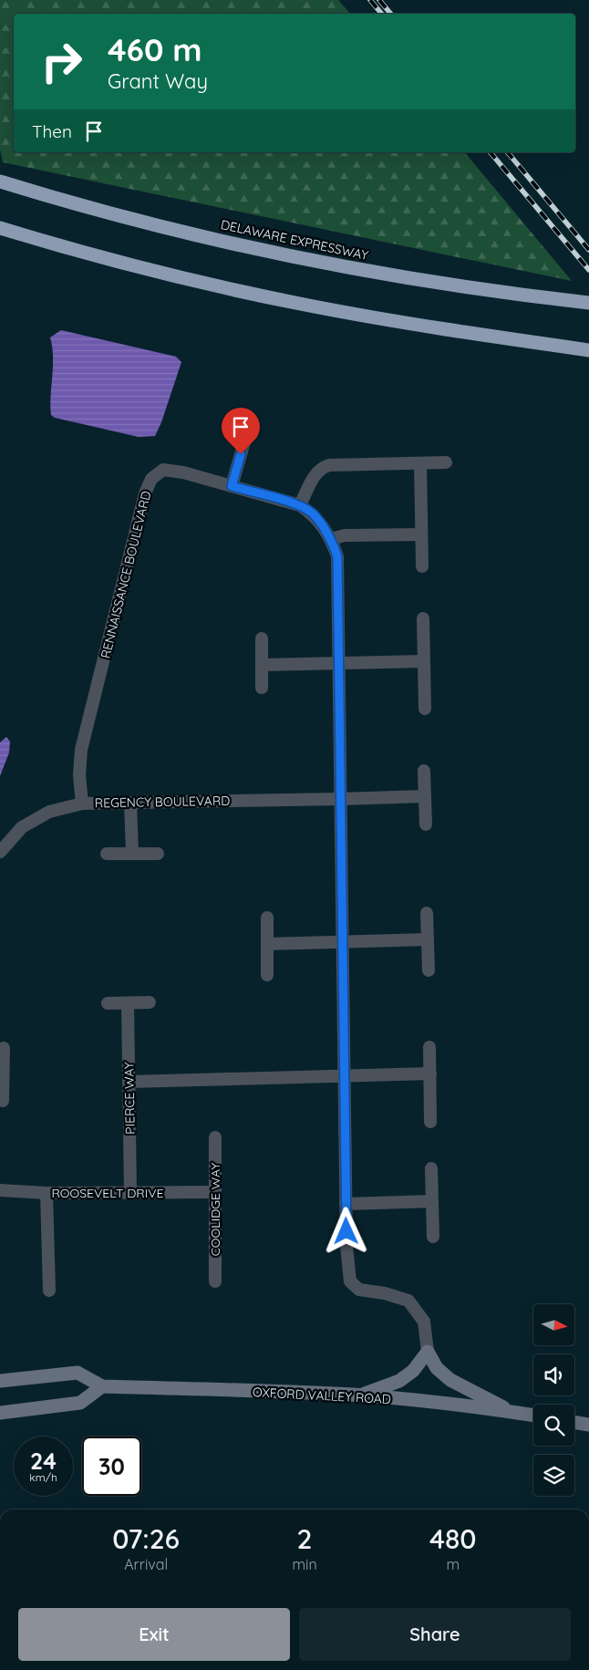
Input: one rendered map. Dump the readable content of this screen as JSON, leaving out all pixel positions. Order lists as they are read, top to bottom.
{
  "streets": {
    "highway": ["DELAWARE EXPRESSWAY"],
    "main road": ["OXFORD VALLEY ROAD"],
    "street": [
      "RENNAISSANCE BOULEVARD",
      "REGENCY BOULEVARD",
      "PIERCE WAY",
      "ROOSEVELT DRIVE",
      "COOLIDGE WAY"
    ]
  },
  "crossings": [
    ["RENNAISSANCE BOULEVARD", "REGENCY BOULEVARD"],
    ["PIERCE WAY", "ROOSEVELT DRIVE"],
    ["ROOSEVELT DRIVE", "COOLIDGE WAY"]
  ],
  "north": "right",
  "page": {
    "turn": ["460 m", "Grant Way"],
    "then": "Then",
    "speed": "24 km/h",
    "limit": "30",
    "eta": [
      "07:26",
      "Arrival",
      "2",
      "min",
      "480",
      "m"
    ],
    "buttons": ["Exit", "Share"]
  }
}
